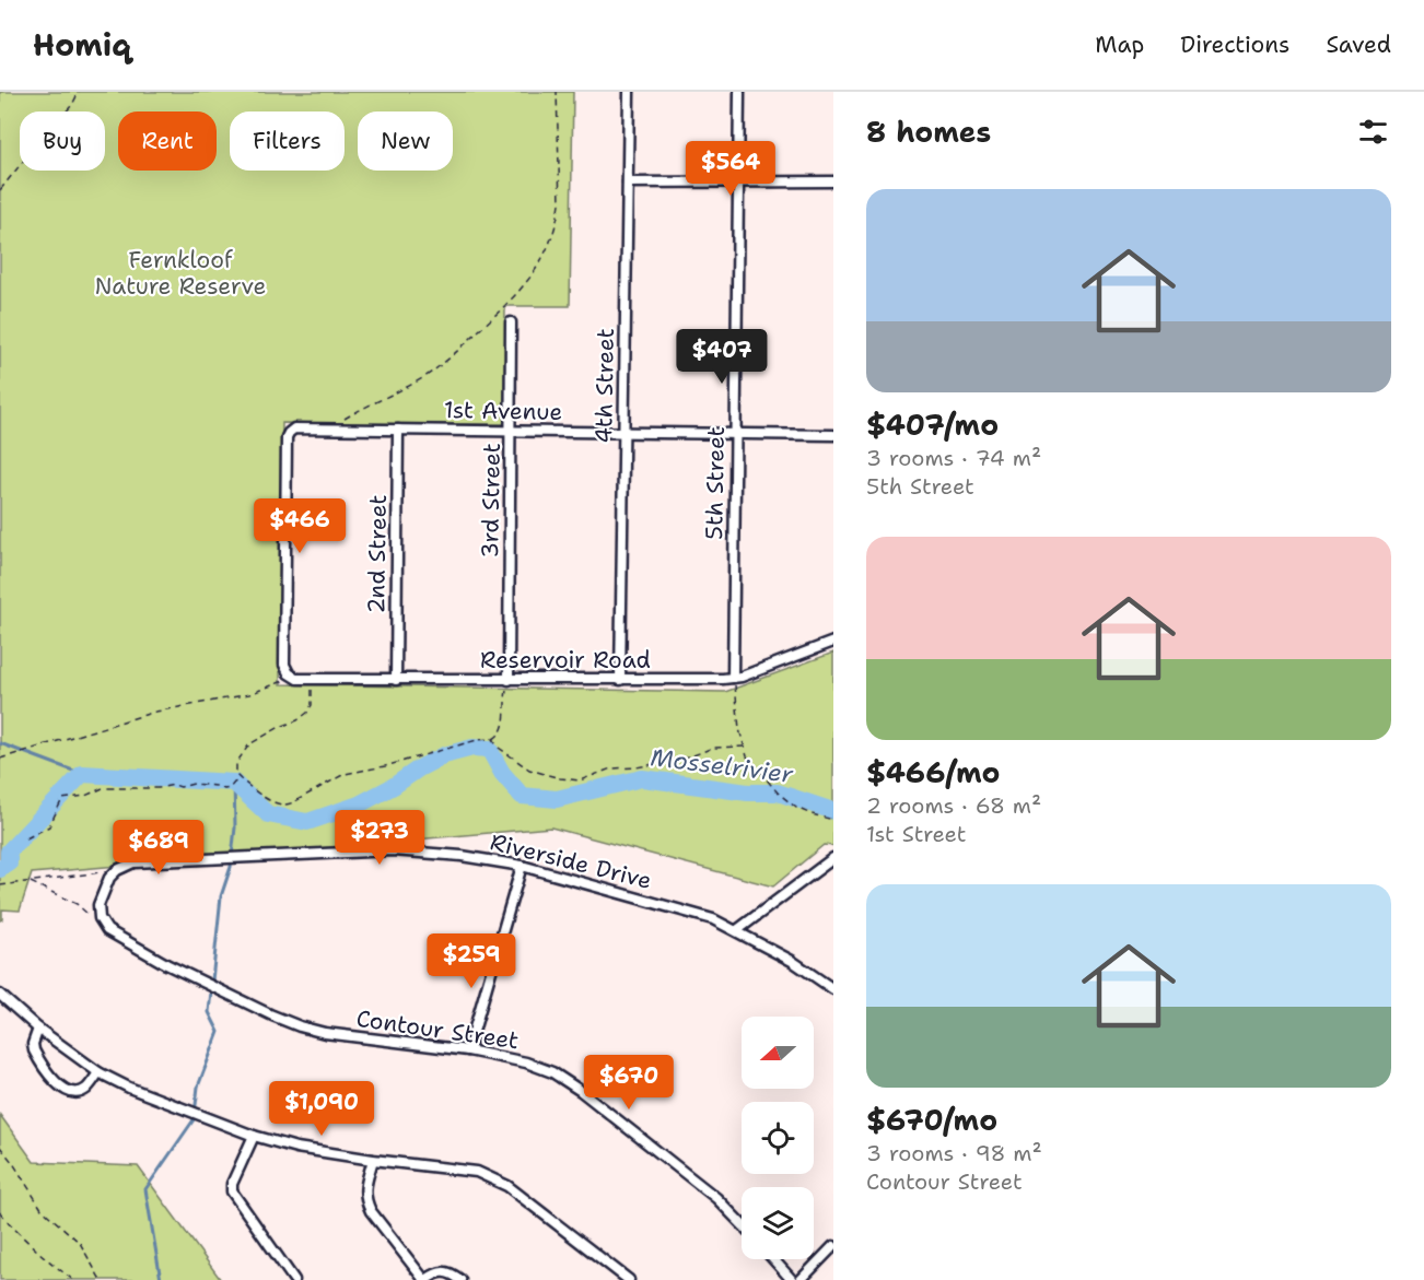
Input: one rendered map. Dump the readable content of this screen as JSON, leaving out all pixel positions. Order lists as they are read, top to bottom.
{
  "streets": {
    "street": [
      "4th Street",
      "1st Avenue",
      "5th Street",
      "3rd Street",
      "2nd Street",
      "Reservoir Road",
      "Riverside Drive",
      "Contour Street"
    ]
  },
  "crossings": [
    ["4th Street", "1st Avenue"],
    ["4th Street", "Reservoir Road"],
    ["1st Avenue", "5th Street"],
    ["1st Avenue", "3rd Street"],
    ["1st Avenue", "2nd Street"],
    ["1st Avenue", "Reservoir Road"],
    ["5th Street", "Reservoir Road"],
    ["3rd Street", "Reservoir Road"],
    ["2nd Street", "Reservoir Road"],
    ["Riverside Drive", "Contour Street"]
  ],
  "water": ["Mosselrivier"],
  "parks": ["Fernkloof Nature Reserve"],
  "north": "left",
  "page": {
    "header": "Homiq",
    "nav": ["Map", "Directions", "Saved"],
    "heading": "8 homes",
    "chip": [
      "Buy",
      "Rent",
      "Filters",
      "New"
    ],
    "price": [
      "$564",
      "$407",
      "$466",
      "$273",
      "$689",
      "$259",
      "$670",
      "$1,090"
    ],
    "list": [
      {
        "name": "$407/mo",
        "note": "3 rooms · 74 m² · 5th Street"
      },
      {
        "name": "$466/mo",
        "note": "2 rooms · 68 m² · 1st Street"
      },
      {
        "name": "$670/mo",
        "note": "3 rooms · 98 m² · Contour Street"
      }
    ]
  }
}
